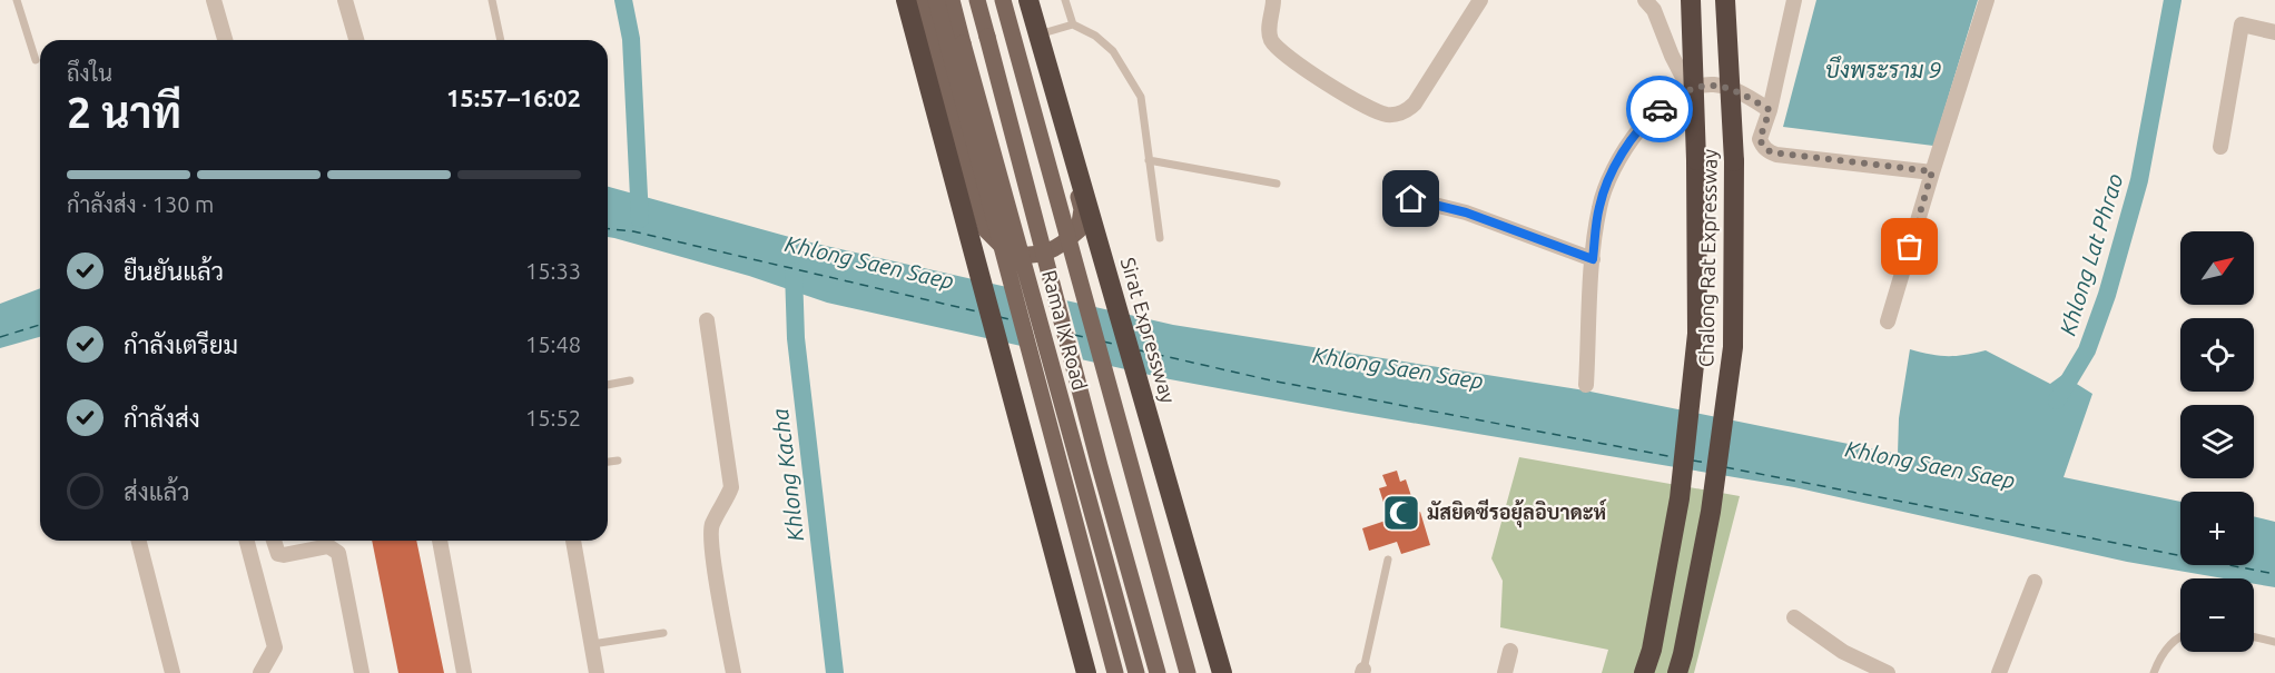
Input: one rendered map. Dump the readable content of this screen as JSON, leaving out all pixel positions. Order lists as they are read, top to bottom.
{
  "streets": {
    "highway": ["Chalong Rat Expressway", "Sirat Expressway"],
    "main road": ["Rama IX Road"]
  },
  "water": [
    "บึงพระราม 9",
    "Khlong Lat Phrao",
    "Khlong Saen Saep",
    "Khlong Kacha"
  ],
  "places": {
    "mosque": ["มัสยิดซีรอยุ้ลอิบาดะห์"]
  },
  "north": "top right",
  "page": {
    "heading": ["2 นาที", "ถึงใน", "15:57–16:02"],
    "bar": "กำลังส่ง · 130 m",
    "map_buttons": ["+", "−"],
    "list": [
      ["ยืนยันแล้ว", "15:33"],
      ["กำลังเตรียม", "15:48"],
      ["กำลังส่ง", "15:52"],
      "ส่งแล้ว"
    ]
  }
}
